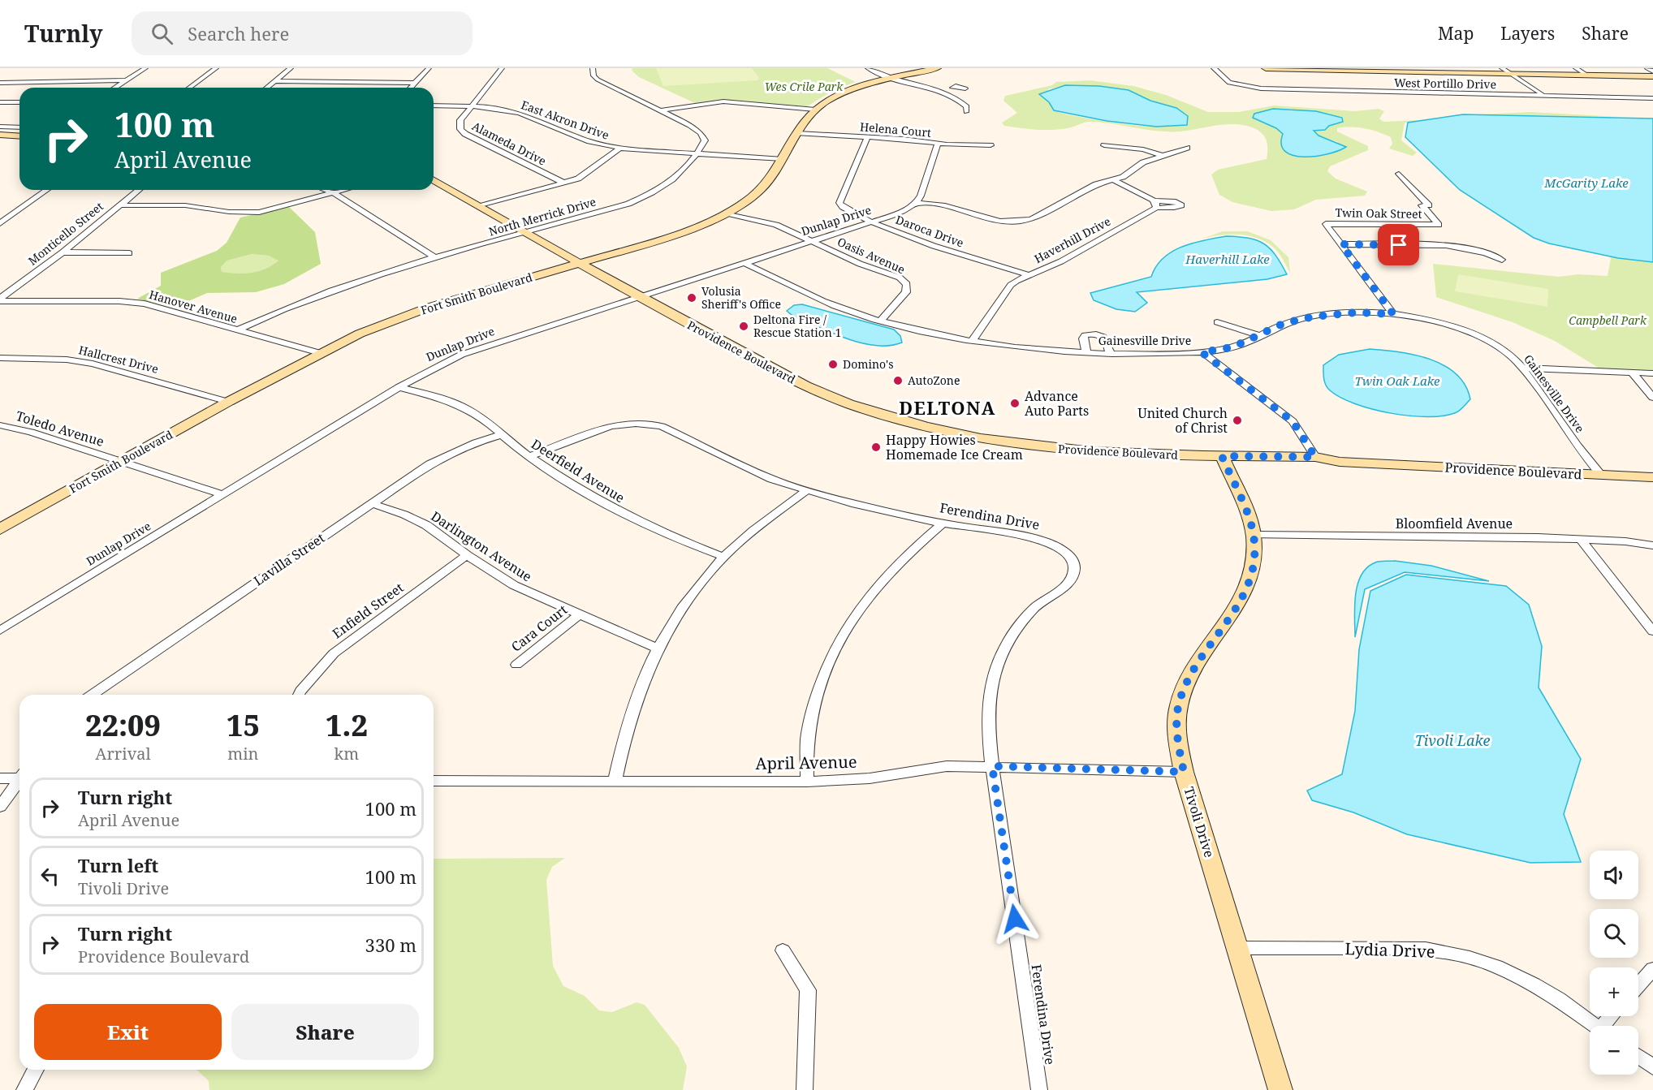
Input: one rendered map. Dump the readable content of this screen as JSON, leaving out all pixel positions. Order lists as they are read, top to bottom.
{
  "streets": {
    "street": [
      "West Portillo Drive",
      "East Akron Drive",
      "Helena Court",
      "Alameda Drive",
      "Twin Oak Street",
      "North Merrick Drive",
      "Dunlap Drive",
      "Daroca Drive",
      "Monticello Street",
      "Haverhill Drive",
      "Oasis Avenue",
      "Fort Smith Boulevard",
      "Hanover Avenue",
      "Gainesville Drive",
      "Providence Boulevard",
      "Hallcrest Drive",
      "Toledo Avenue",
      "Deerfield Avenue",
      "Ferendina Drive",
      "Bloomfield Avenue",
      "Darlington Avenue",
      "Lavilla Street",
      "Enfield Street",
      "Cara Court",
      "April Avenue",
      "Tivoli Drive",
      "Lydia Drive"
    ]
  },
  "crossings": [
    ["East Akron Drive", "Alameda Drive"],
    ["East Akron Drive", "North Merrick Drive"],
    ["East Akron Drive", "Fort Smith Boulevard"],
    ["Helena Court", "Daroca Drive"],
    ["Helena Court", "Fort Smith Boulevard"],
    ["Twin Oak Street", "Gainesville Drive"],
    ["North Merrick Drive", "Hanover Avenue"],
    ["North Merrick Drive", "Providence Boulevard"],
    ["Dunlap Drive", "Daroca Drive"],
    ["Dunlap Drive", "Oasis Avenue"],
    ["Dunlap Drive", "Gainesville Drive"],
    ["Dunlap Drive", "Providence Boulevard"],
    ["Dunlap Drive", "Toledo Avenue"],
    ["Dunlap Drive", "Deerfield Avenue"],
    ["Daroca Drive", "Haverhill Drive"],
    ["Monticello Street", "Hanover Avenue"],
    ["Haverhill Drive", "Gainesville Drive"],
    ["Oasis Avenue", "Fort Smith Boulevard"],
    ["Oasis Avenue", "Gainesville Drive"],
    ["Fort Smith Boulevard", "Hanover Avenue"],
    ["Fort Smith Boulevard", "Providence Boulevard"],
    ["Fort Smith Boulevard", "Hallcrest Drive"],
    ["Fort Smith Boulevard", "Toledo Avenue"],
    ["Gainesville Drive", "Providence Boulevard"],
    ["Providence Boulevard", "Tivoli Drive"],
    ["Deerfield Avenue", "Ferendina Drive"],
    ["Deerfield Avenue", "Lavilla Street"],
    ["Ferendina Drive", "April Avenue"],
    ["Bloomfield Avenue", "Tivoli Drive"],
    ["Darlington Avenue", "Lavilla Street"],
    ["Darlington Avenue", "Enfield Street"],
    ["Darlington Avenue", "Cara Court"],
    ["April Avenue", "Tivoli Drive"],
    ["Tivoli Drive", "Lydia Drive"]
  ],
  "districts": ["DELTONA"],
  "water": [
    "McGarity Lake",
    "Haverhill Lake",
    "Twin Oak Lake",
    "Tivoli Lake"
  ],
  "parks": ["Wes Crile Park", "Campbell Park"],
  "places": [
    "Volusia Sheriff's Office",
    "Deltona Fire / Rescue Station 1",
    "Domino's",
    "AutoZone",
    "Advance Auto Parts",
    "United Church of Christ",
    "Happy Howies Homemade Ice Cream"
  ],
  "page": {
    "header": "Turnly",
    "search": "Search here",
    "nav": ["Map", "Layers", "Share"],
    "turn": ["100 m", "April Avenue"],
    "eta": [
      "22:09",
      "Arrival",
      "15",
      "min",
      "1.2",
      "km"
    ],
    "list": [
      {
        "name": "Turn right",
        "note": "April Avenue",
        "value": "100 m"
      },
      {
        "name": "Turn left",
        "note": "Tivoli Drive",
        "value": "100 m"
      },
      {
        "name": "Turn right",
        "note": "Providence Boulevard",
        "value": "330 m"
      }
    ],
    "map_buttons": ["+", "−"],
    "buttons": ["Exit", "Share"]
  }
}
